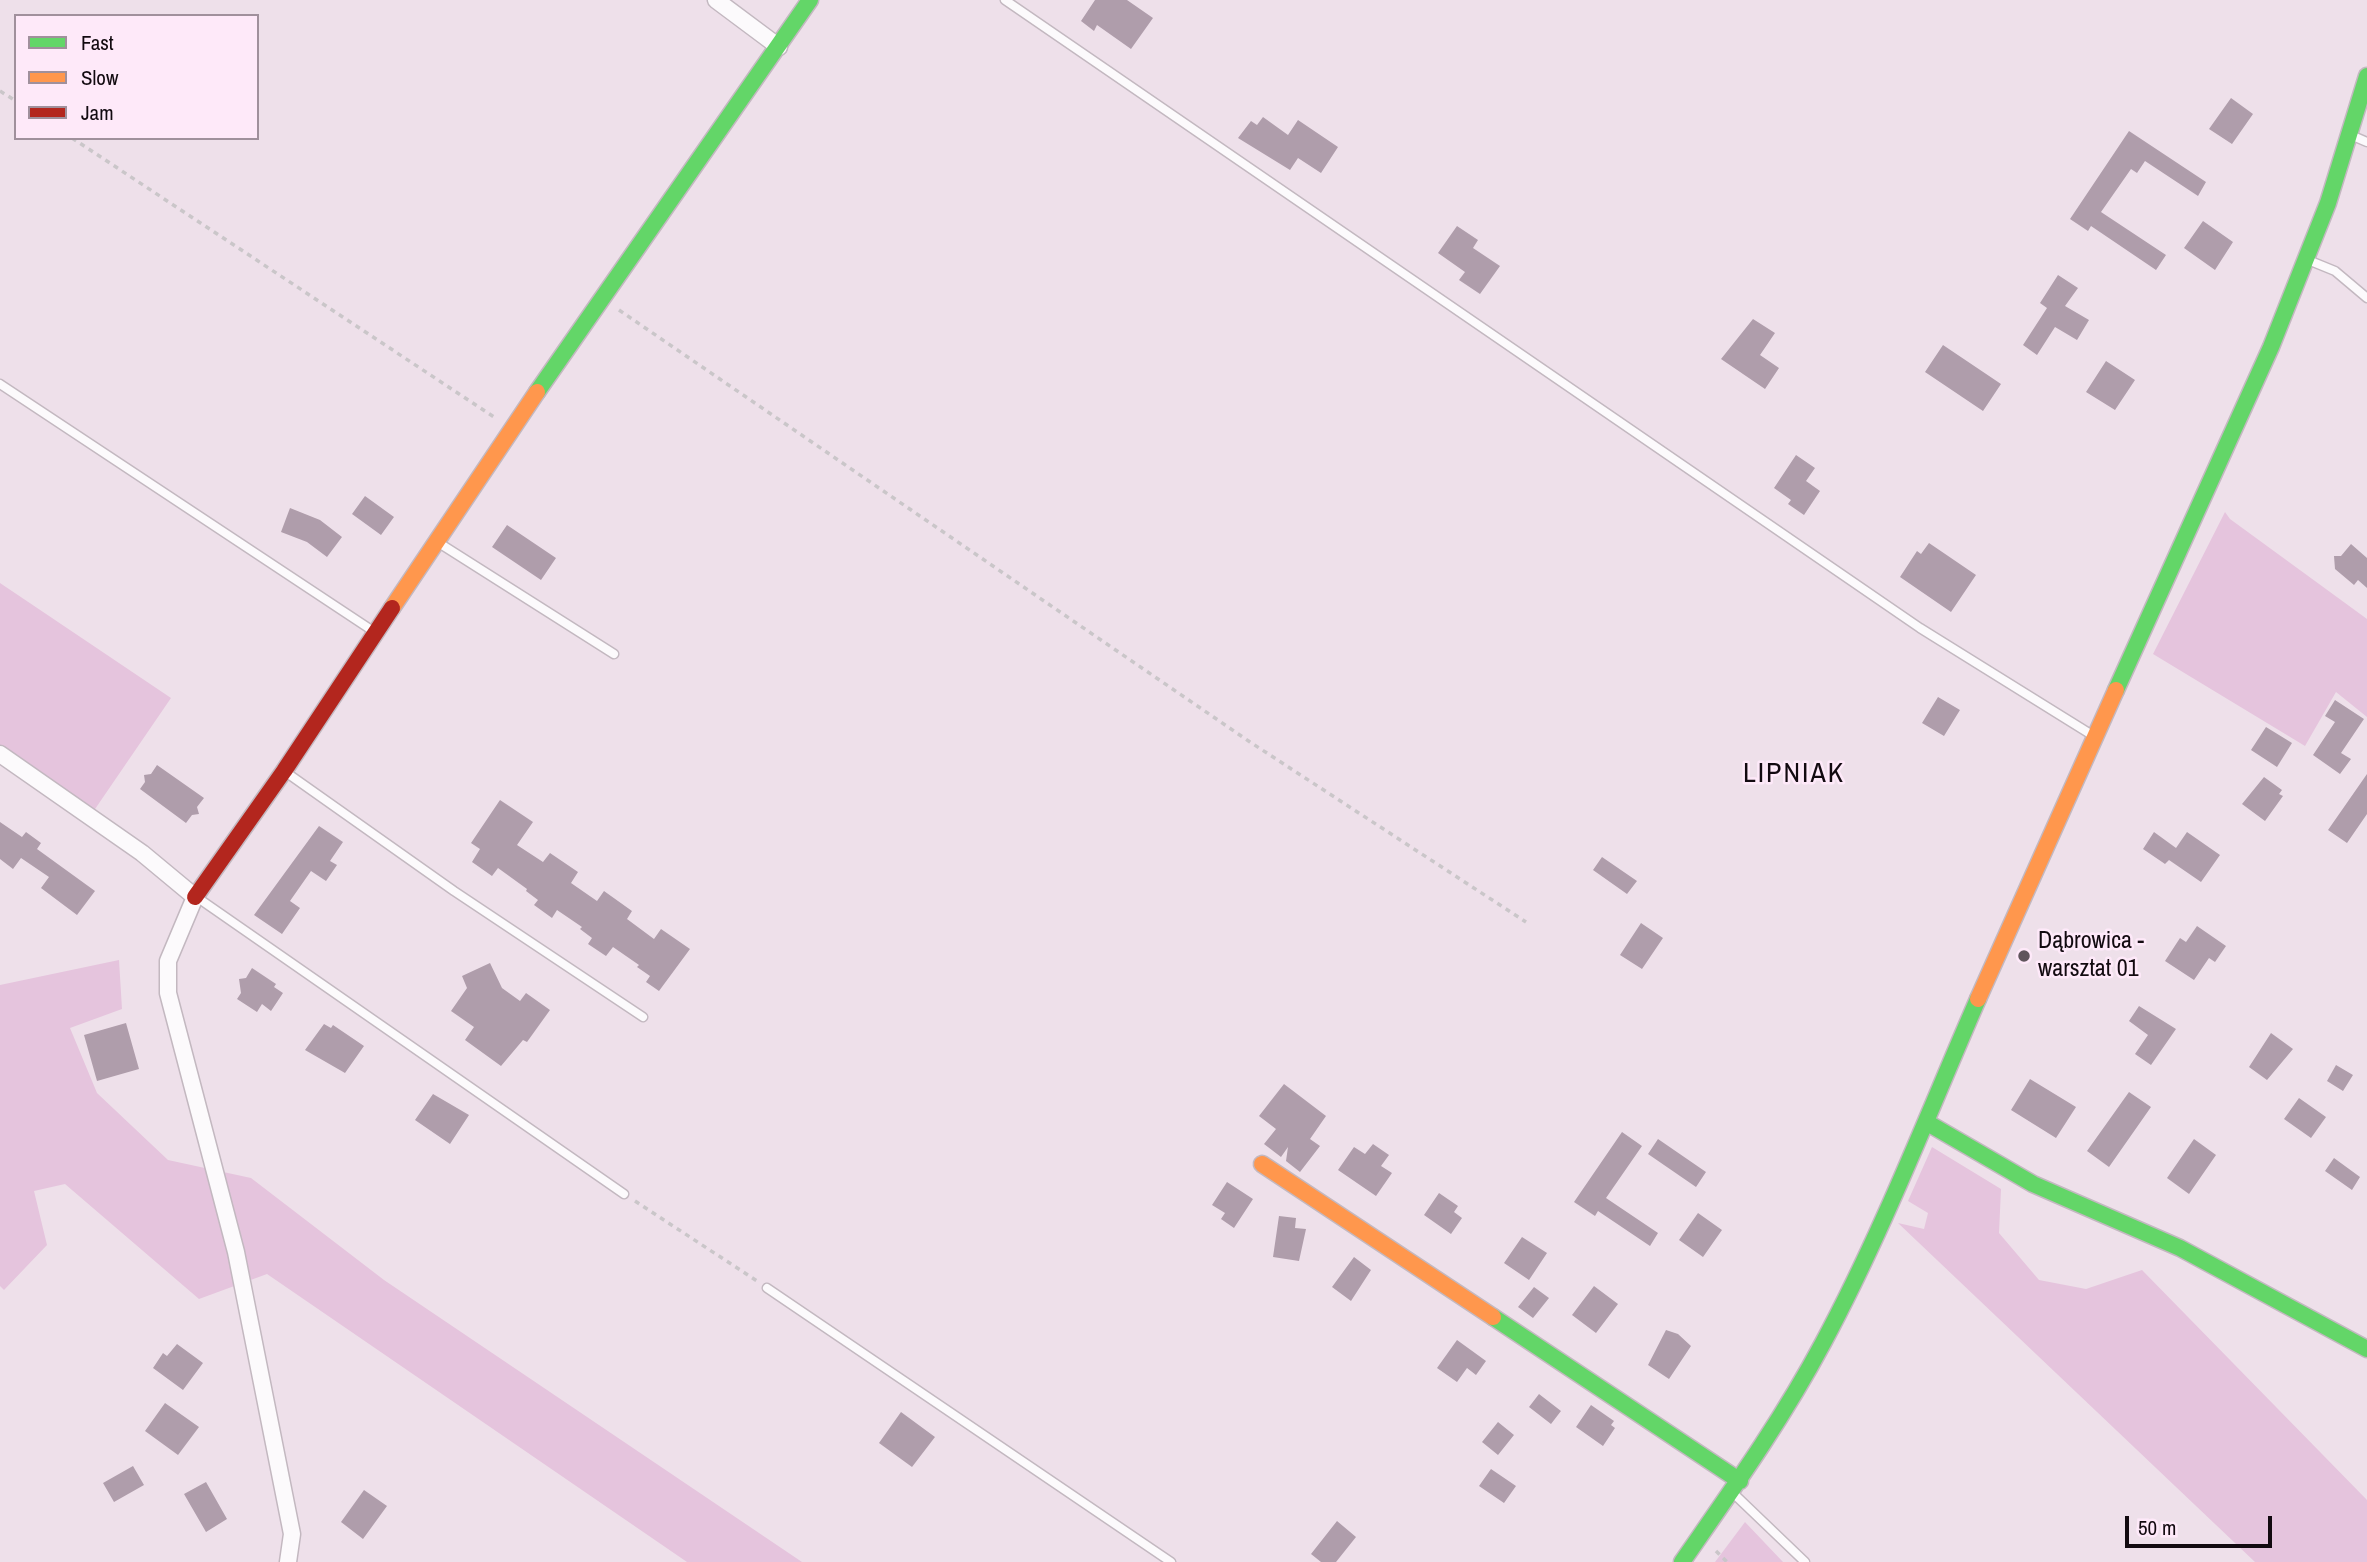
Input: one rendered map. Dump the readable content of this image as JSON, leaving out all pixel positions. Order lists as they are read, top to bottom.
{
  "districts": ["LIPNIAK"],
  "places": ["Dąbrowica - warsztat 01"],
  "legend": ["Fast", "Slow", "Jam"],
  "scale_bar": "50 m"
}
